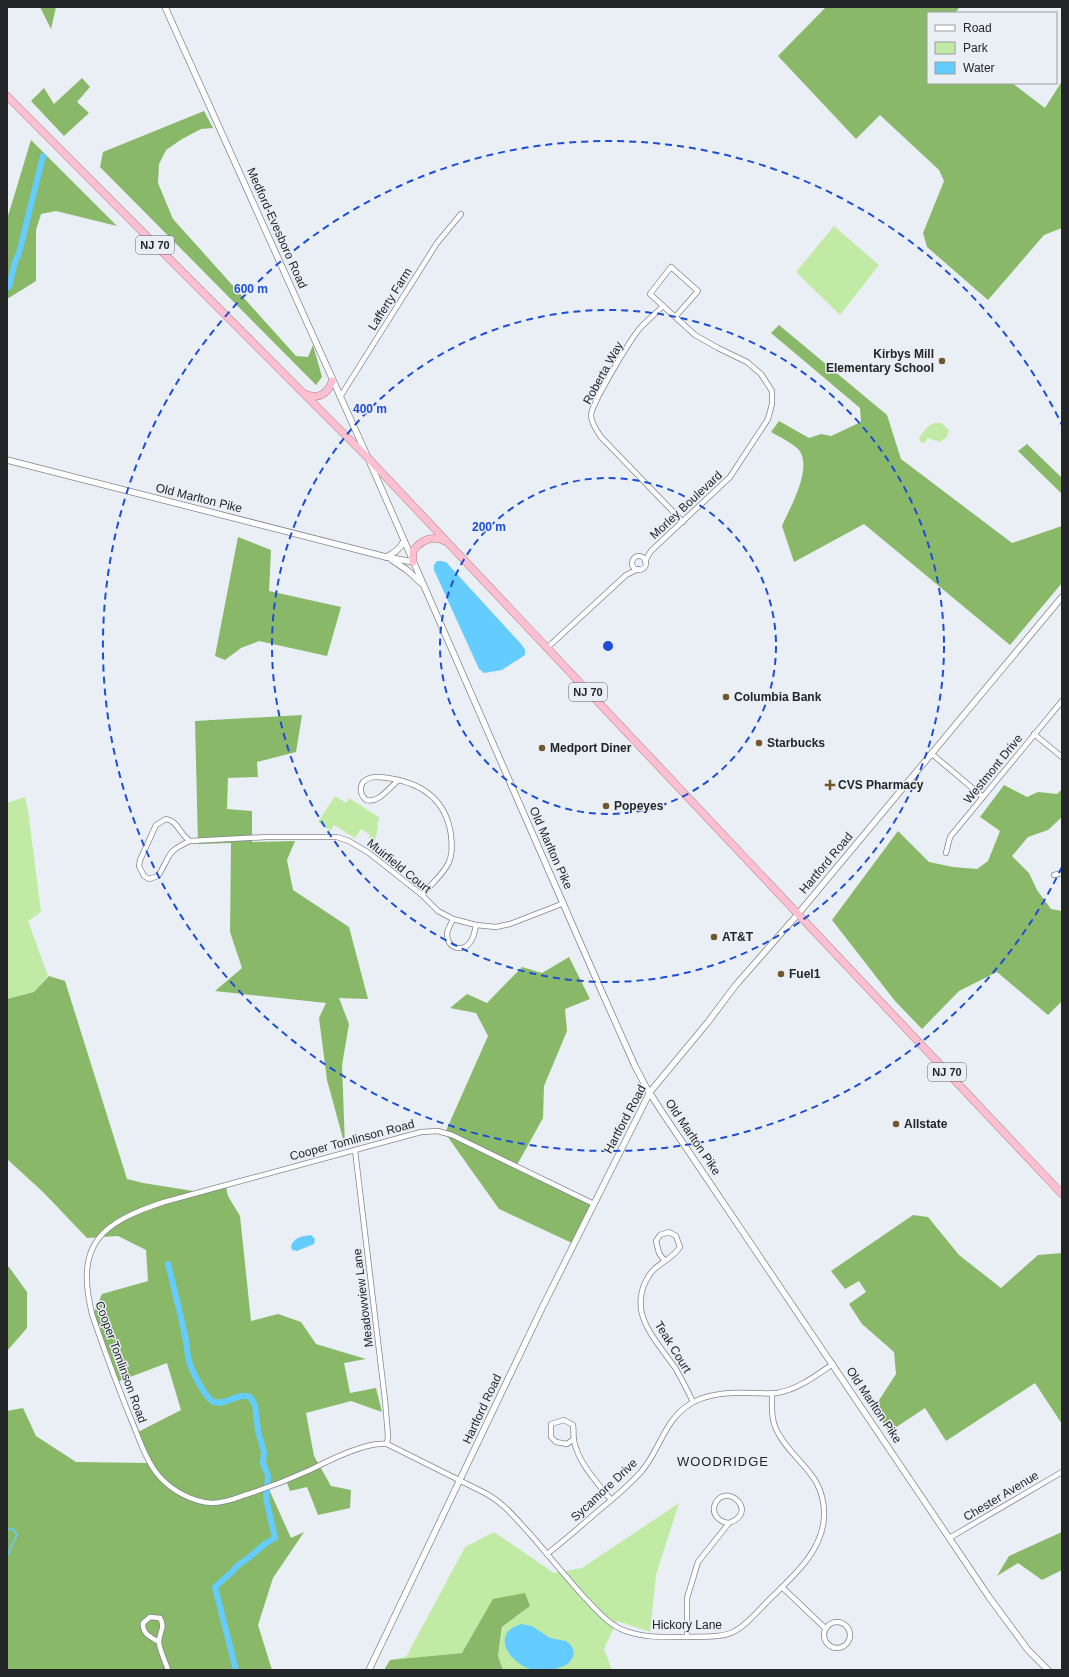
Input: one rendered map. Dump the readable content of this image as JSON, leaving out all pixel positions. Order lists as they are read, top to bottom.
{
  "streets": {
    "highway": ["NJ 70"],
    "street": [
      "Medford-Evesboro Road",
      "Lafferty Farm",
      "Roberta Way",
      "Old Marlton Pike",
      "Morley Boulevard",
      "Westmont Drive",
      "Hartford Road",
      "Muirfield Court",
      "Cooper Tomlinson Road",
      "Meadowview Lane",
      "Teak Court",
      "Sycamore Drive",
      "Chester Avenue",
      "Hickory Lane"
    ]
  },
  "crossings": [
    ["Medford-Evesboro Road", "NJ 70"],
    ["Medford-Evesboro Road", "Lafferty Farm"],
    ["Medford-Evesboro Road", "Old Marlton Pike"],
    ["NJ 70", "Hartford Road"],
    ["Roberta Way", "Morley Boulevard"],
    ["Old Marlton Pike", "Hartford Road"],
    ["Old Marlton Pike", "Muirfield Court"],
    ["Old Marlton Pike", "Sycamore Drive"],
    ["Old Marlton Pike", "Chester Avenue"],
    ["Hartford Road", "Cooper Tomlinson Road"],
    ["Hartford Road", "Hickory Lane"],
    ["Cooper Tomlinson Road", "Meadowview Lane"],
    ["Teak Court", "Sycamore Drive"],
    ["Sycamore Drive", "Hickory Lane"]
  ],
  "districts": ["WOODRIDGE"],
  "places": {
    "other": [
      "Kirbys Mill Elementary School",
      "Columbia Bank",
      "Starbucks",
      "Medport Diner",
      "Popeyes",
      "AT&T",
      "Fuel1",
      "Allstate"
    ],
    "health": ["CVS Pharmacy"]
  },
  "legend": ["Road", "Park", "Water"],
  "rings": ["600 m", "400 m", "200 m"]
}
